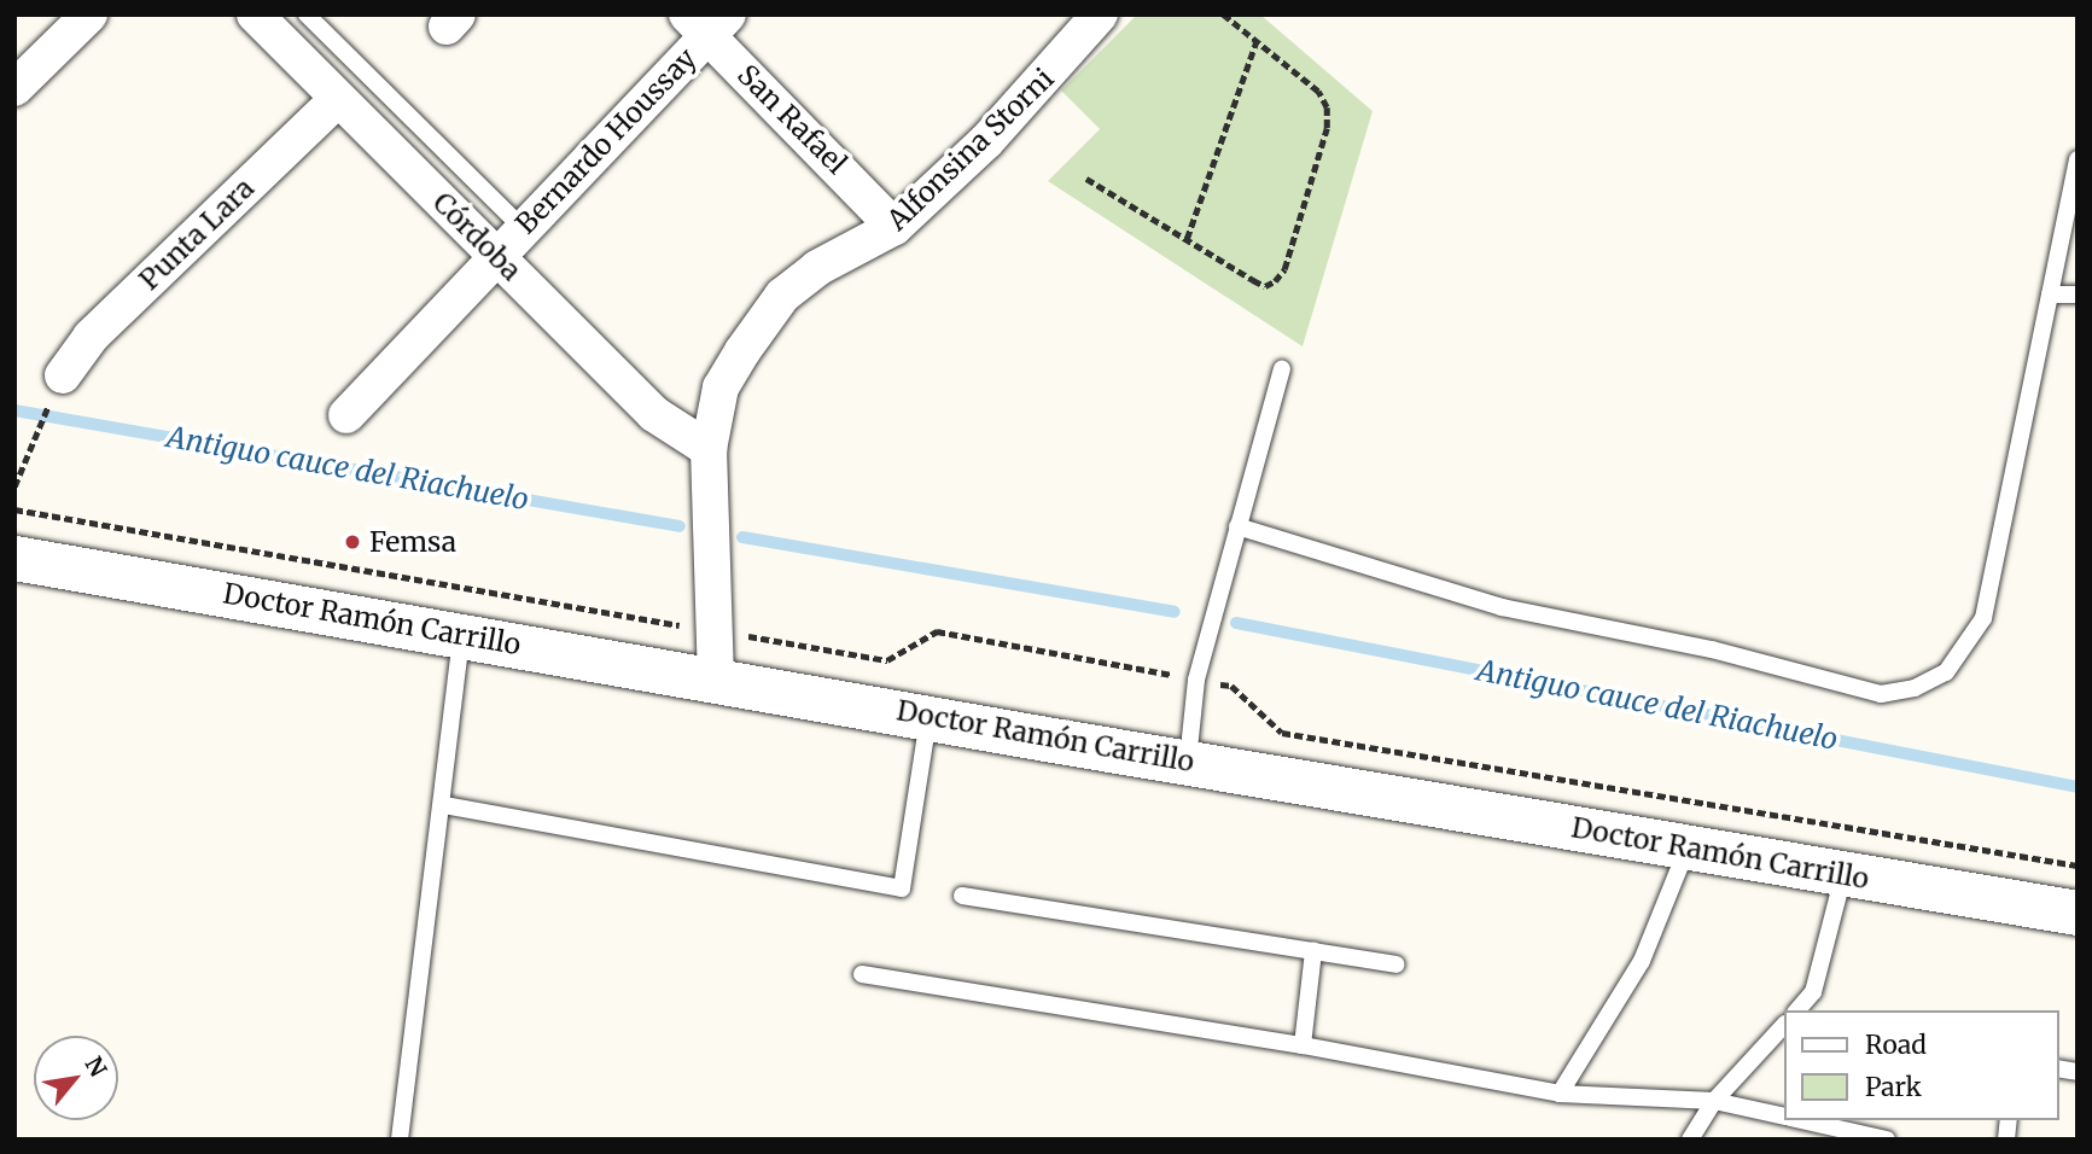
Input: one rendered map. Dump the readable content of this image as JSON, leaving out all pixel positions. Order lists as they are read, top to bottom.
{
  "streets": {
    "street": [
      "San Rafael",
      "Bernardo Houssay",
      "Alfonsina Storni",
      "Punta Lara",
      "Córdoba",
      "Doctor Ramón Carrillo"
    ]
  },
  "crossings": [
    ["San Rafael", "Bernardo Houssay"],
    ["San Rafael", "Alfonsina Storni"],
    ["Bernardo Houssay", "Córdoba"],
    ["Alfonsina Storni", "Córdoba"],
    ["Alfonsina Storni", "Doctor Ramón Carrillo"],
    ["Punta Lara", "Córdoba"]
  ],
  "water": ["Antiguo cauce del Riachuelo"],
  "places": ["Femsa"],
  "legend": ["Road", "Park"],
  "north": "top right"
}
